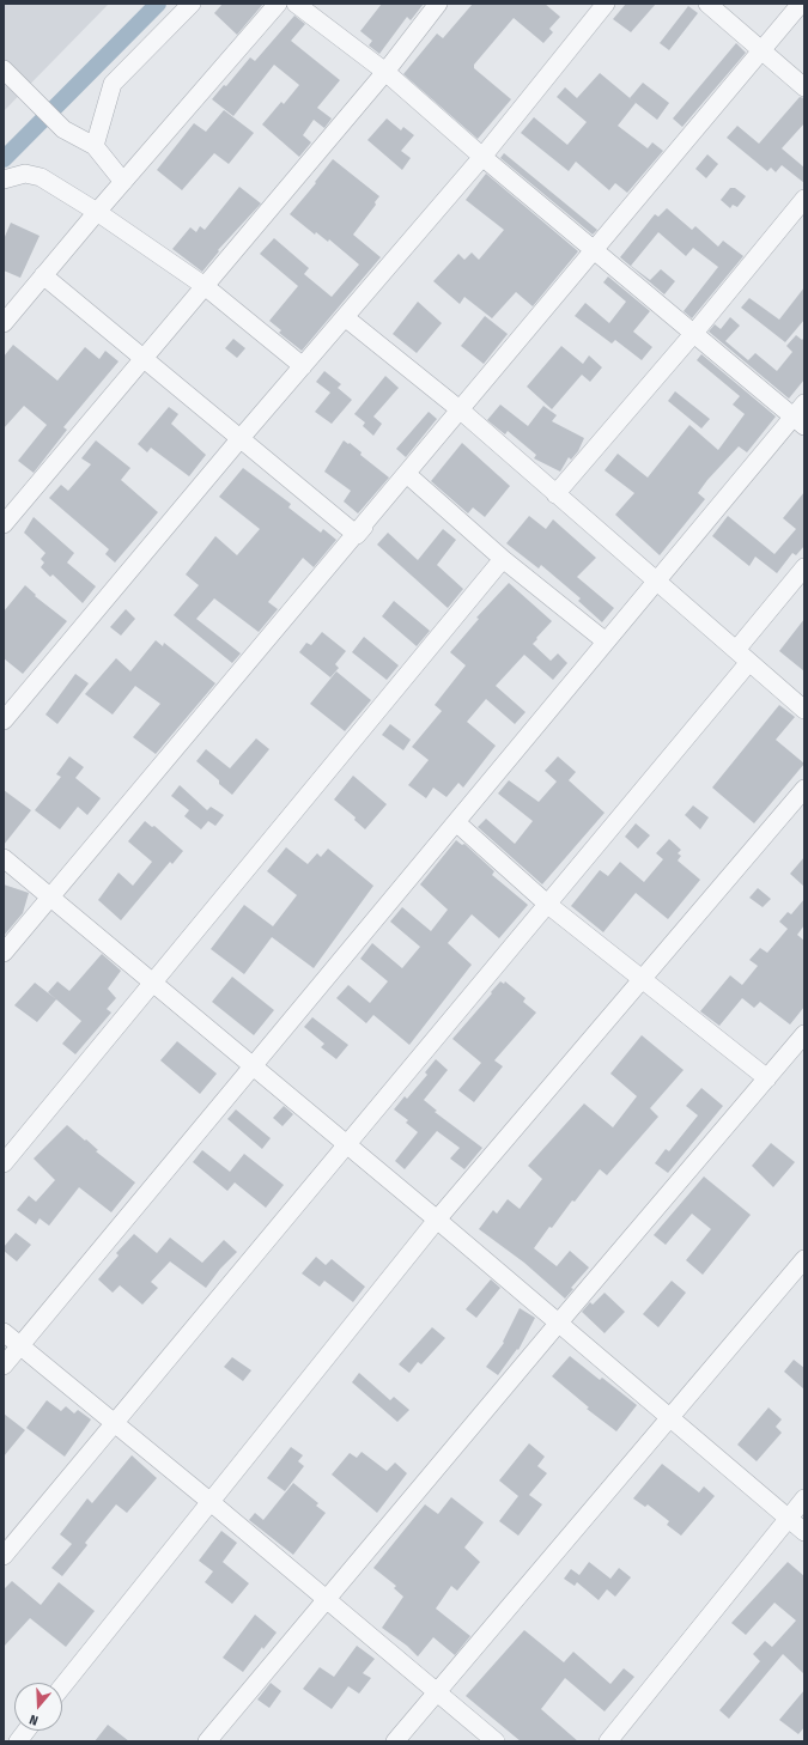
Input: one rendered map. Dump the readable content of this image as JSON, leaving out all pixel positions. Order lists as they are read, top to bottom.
{
  "north": "bottom"
}
